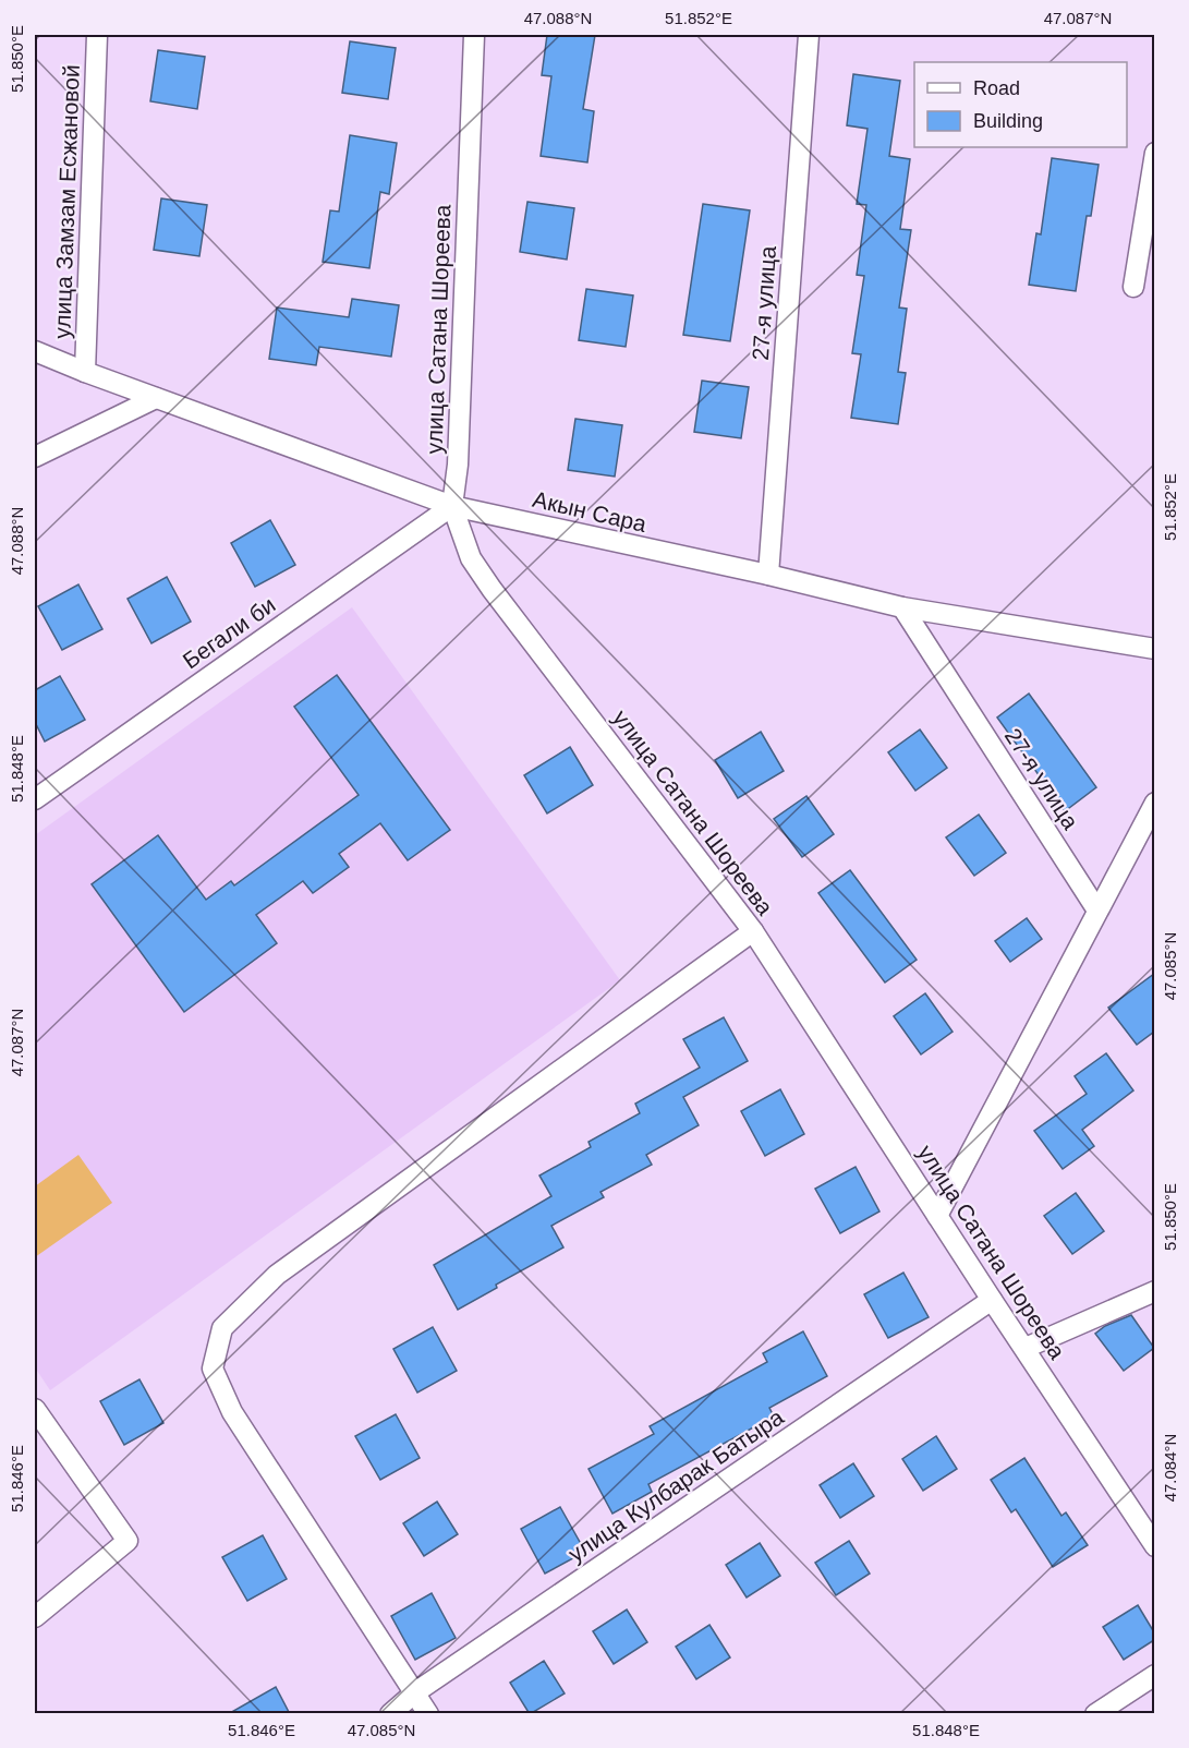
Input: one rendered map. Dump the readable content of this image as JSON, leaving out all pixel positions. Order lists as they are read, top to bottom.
{
  "streets": {
    "street": [
      "улица Замзам Есжановой",
      "27-я улица",
      "улица Сатана Шореева",
      "Акын Сара",
      "Бегали би",
      "улица Кулбарак Батыра"
    ]
  },
  "crossings": [
    ["улица Замзам Есжановой", "Акын Сара"],
    ["27-я улица", "Акын Сара"],
    ["улица Сатана Шореева", "Акын Сара"],
    ["улица Сатана Шореева", "Бегали би"],
    ["улица Сатана Шореева", "улица Кулбарак Батыра"],
    ["Акын Сара", "Бегали би"]
  ],
  "legend": ["Road", "Building"],
  "coordinates": [
    "47.088°N",
    "51.852°E",
    "47.087°N",
    "51.850°E",
    "51.848°E",
    "47.085°N",
    "47.084°N",
    "51.846°E"
  ]
}
